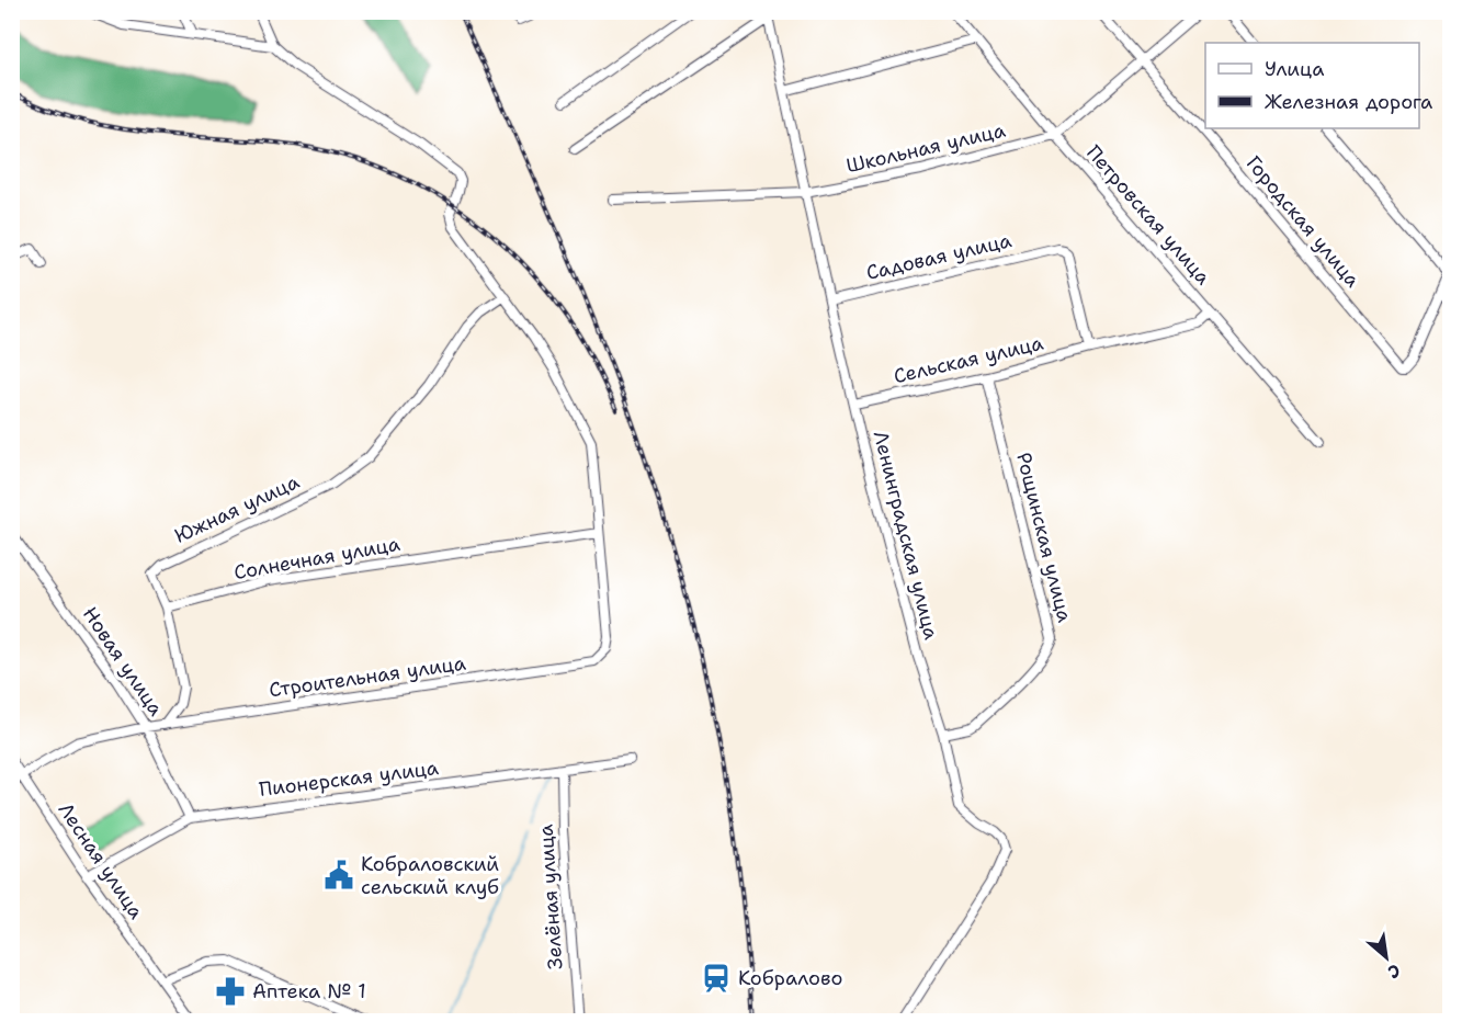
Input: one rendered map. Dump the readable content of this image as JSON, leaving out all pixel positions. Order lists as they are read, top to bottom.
{
  "streets": {
    "street": [
      "Школьная улица",
      "Петровская улица",
      "Городская улица",
      "Садовая улица",
      "Сельская улица",
      "Южная улица",
      "Ленинградская улица",
      "Рощинская улица",
      "Солнечная улица",
      "Новая улица",
      "Строительная улица",
      "Пионерская улица",
      "Лесная улица",
      "Зелёная улица"
    ]
  },
  "crossings": [
    ["Школьная улица", "Петровская улица"],
    ["Школьная улица", "Городская улица"],
    ["Школьная улица", "Ленинградская улица"],
    ["Петровская улица", "Сельская улица"],
    ["Садовая улица", "Сельская улица"],
    ["Садовая улица", "Ленинградская улица"],
    ["Сельская улица", "Ленинградская улица"],
    ["Сельская улица", "Рощинская улица"],
    ["Южная улица", "Солнечная улица"],
    ["Ленинградская улица", "Рощинская улица"],
    ["Солнечная улица", "Строительная улица"],
    ["Новая улица", "Строительная улица"],
    ["Новая улица", "Пионерская улица"],
    ["Строительная улица", "Лесная улица"],
    ["Пионерская улица", "Лесная улица"],
    ["Пионерская улица", "Зелёная улица"]
  ],
  "places": {
    "public building": ["Кобраловский сельский клуб"],
    "station": ["Кобралово"],
    "pharmacy": ["Аптека № 1"]
  },
  "legend": ["Улица", "Железная дорога"],
  "north": "bottom right"
}
